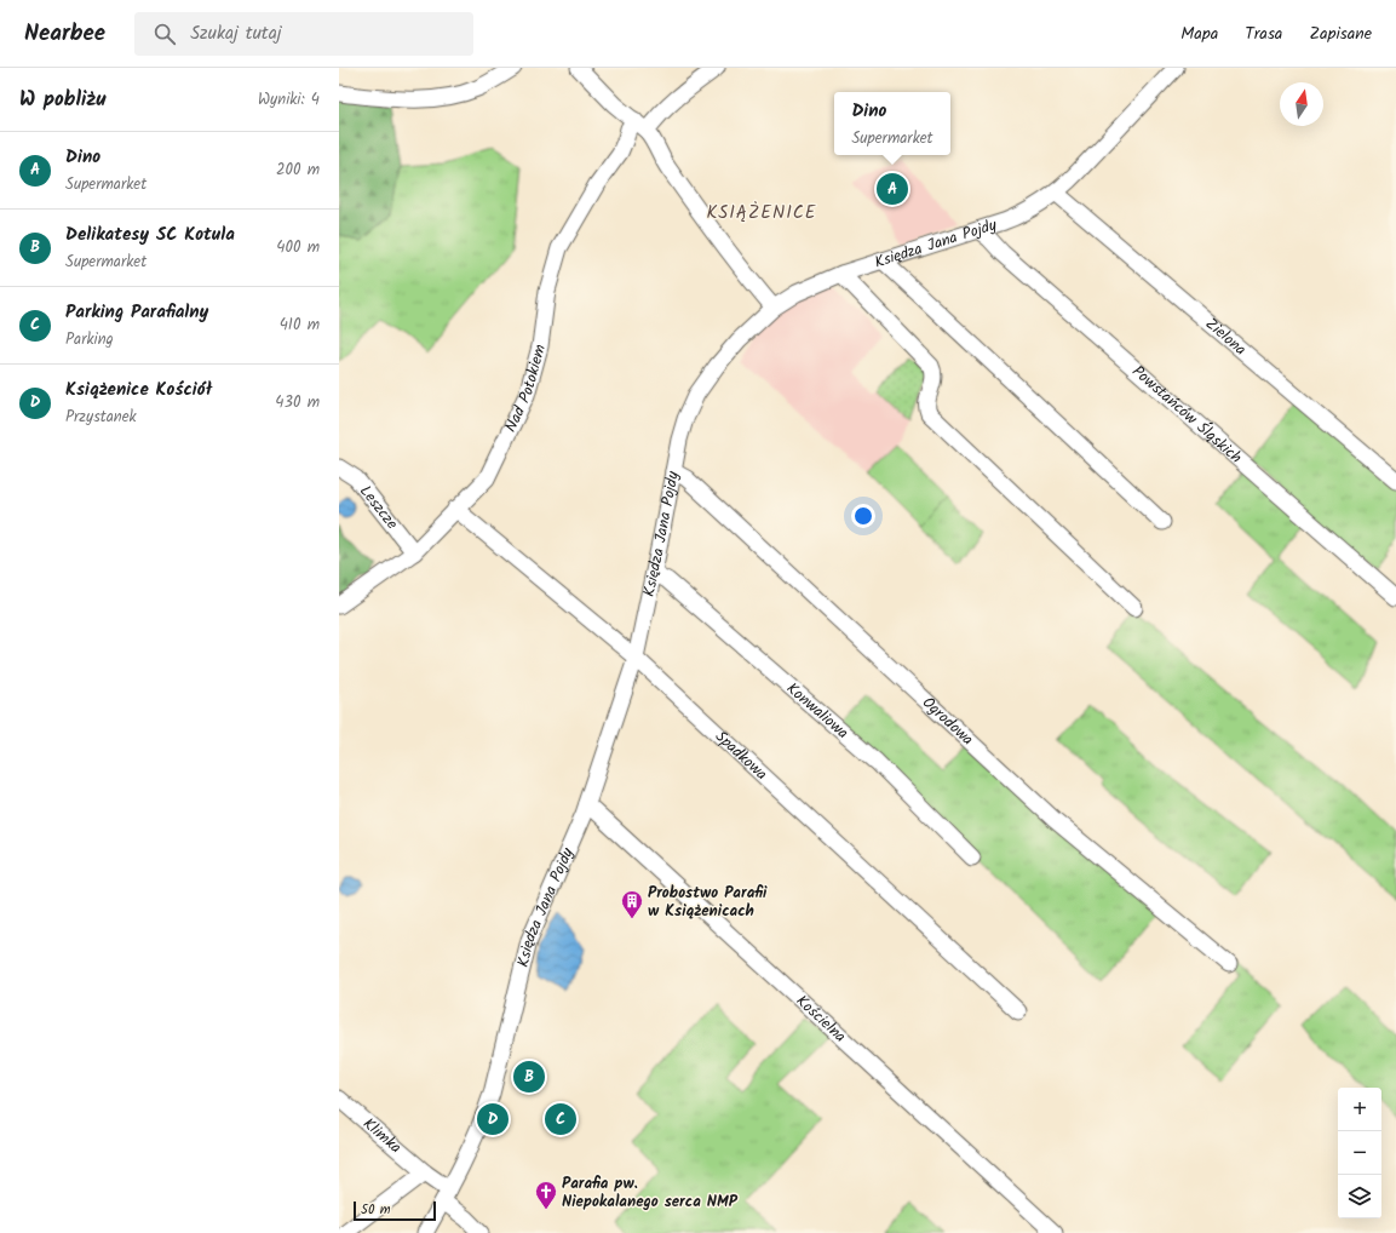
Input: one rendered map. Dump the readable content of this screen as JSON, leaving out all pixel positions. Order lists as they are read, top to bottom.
{
  "streets": {
    "street": [
      "Księdza Jana Pojdy",
      "Zielona",
      "Nad Potokiem",
      "Powstańców Śląskich",
      "Leszcze",
      "Konwaliowa",
      "Ogrodowa",
      "Spadkowa",
      "Kościelna",
      "Klimka"
    ]
  },
  "crossings": [
    ["Księdza Jana Pojdy", "Zielona"],
    ["Księdza Jana Pojdy", "Powstańców Śląskich"],
    ["Księdza Jana Pojdy", "Konwaliowa"],
    ["Księdza Jana Pojdy", "Ogrodowa"],
    ["Księdza Jana Pojdy", "Spadkowa"],
    ["Księdza Jana Pojdy", "Kościelna"],
    ["Księdza Jana Pojdy", "Klimka"],
    ["Nad Potokiem", "Leszcze"],
    ["Nad Potokiem", "Spadkowa"]
  ],
  "districts": ["KSIĄŻENICE"],
  "places": {
    "building": ["Probostwo Parafii w Książenicach"],
    "church": ["Parafia pw. Niepokalanego serca NMP"]
  },
  "scale_bar": "50 m",
  "north": "top",
  "page": {
    "header": "Nearbee",
    "search": "Szukaj tutaj",
    "nav": ["Mapa", "Trasa", "Zapisane"],
    "heading": ["W pobliżu", "Wyniki: 4"],
    "popup": ["Dino", "Supermarket"],
    "list": [
      {
        "mark": "A",
        "name": "Dino",
        "note": "Supermarket",
        "value": "200 m"
      },
      {
        "mark": "B",
        "name": "Delikatesy SC Kotula",
        "note": "Supermarket",
        "value": "400 m"
      },
      {
        "mark": "C",
        "name": "Parking Parafialny",
        "note": "Parking",
        "value": "410 m"
      },
      {
        "mark": "D",
        "name": "Książenice Kościół",
        "note": "Przystanek",
        "value": "430 m"
      }
    ],
    "pins": [
      "A",
      "B",
      "C",
      "D"
    ],
    "map_buttons": ["+", "−"],
    "scale": "50 m"
  }
}
